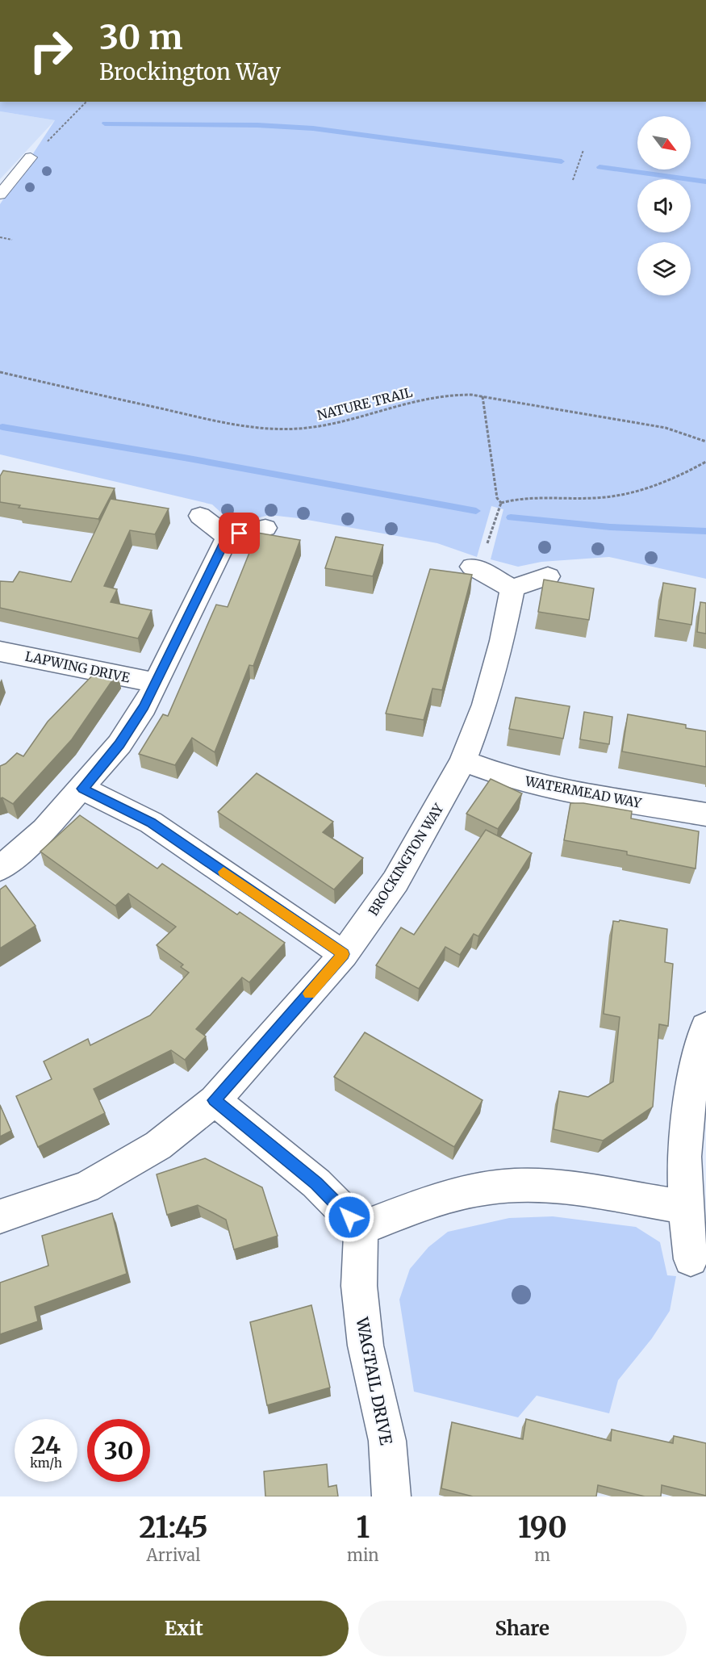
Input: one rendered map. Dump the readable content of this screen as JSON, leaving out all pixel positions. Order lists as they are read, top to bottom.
{
  "streets": {
    "street": [
      "LAPWING DRIVE",
      "WATERMEAD WAY",
      "BROCKINGTON WAY",
      "WAGTAIL DRIVE"
    ],
    "path": ["NATURE TRAIL"]
  },
  "crossings": [
    ["WATERMEAD WAY", "BROCKINGTON WAY"]
  ],
  "north": "bottom right",
  "page": {
    "turn": ["30 m", "Brockington Way"],
    "speed": "24 km/h",
    "limit": "30",
    "eta": [
      "21:45",
      "Arrival",
      "1",
      "min",
      "190",
      "m"
    ],
    "buttons": ["Exit", "Share"]
  }
}
